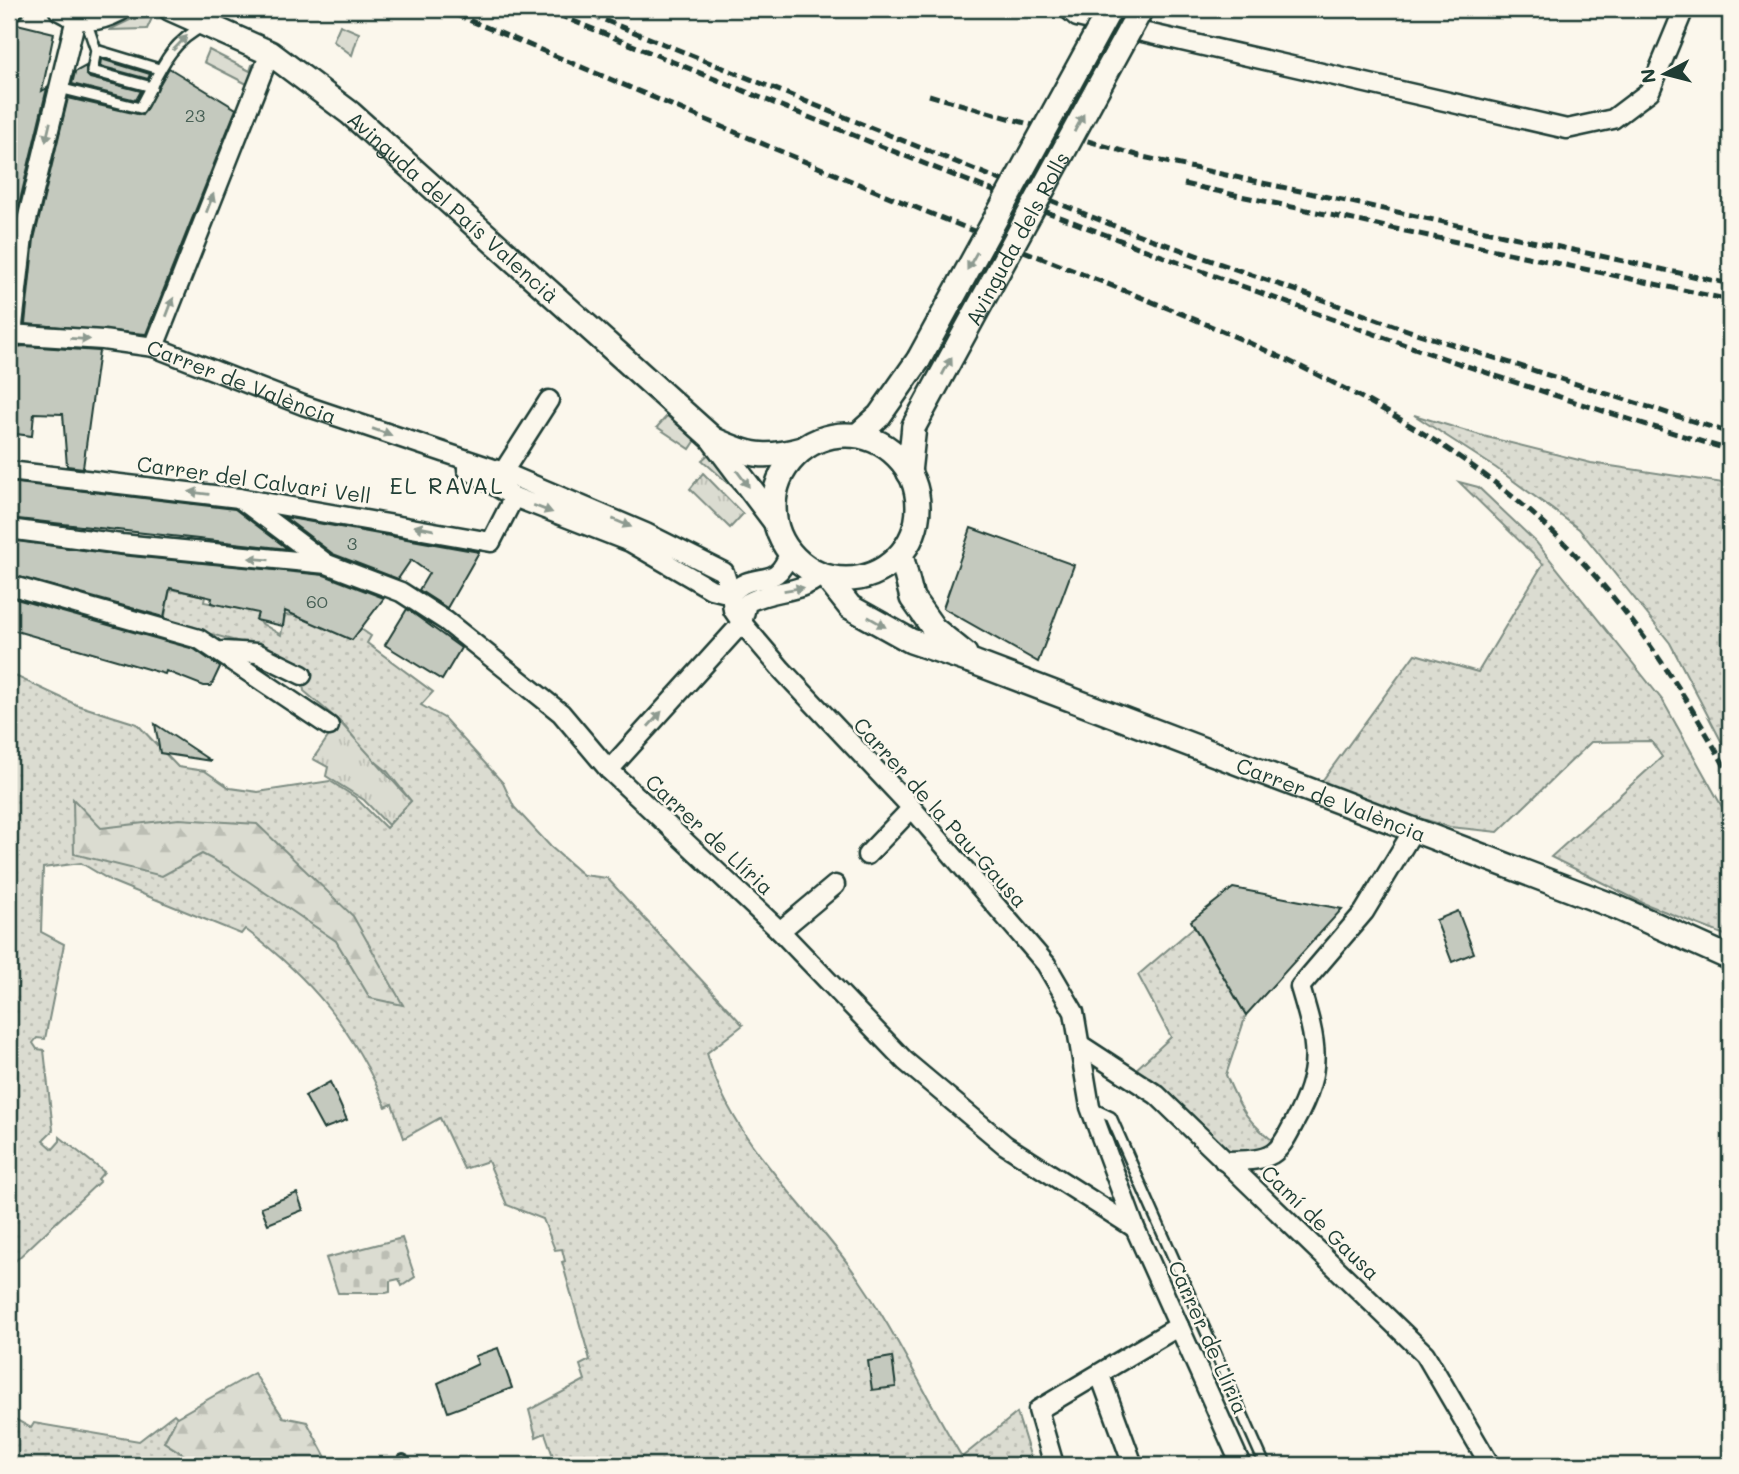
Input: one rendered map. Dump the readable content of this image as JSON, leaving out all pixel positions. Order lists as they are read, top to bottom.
{
  "streets": {
    "main road": ["Avinguda del País Valencià", "Avinguda dels Rolls", "Carrer de València"],
    "street": [
      "Carrer del Calvari Vell",
      "Carrer de la Pau-Gausa",
      "Carrer de Llíria",
      "Camí de Gausa"
    ]
  },
  "crossings": [
    ["Avinguda del País Valencià", "Avinguda dels Rolls"],
    ["Avinguda del País Valencià", "Carrer de València"],
    ["Avinguda dels Rolls", "Carrer de València"],
    ["Carrer de València", "Carrer del Calvari Vell"],
    ["Carrer del Calvari Vell", "Carrer de Llíria"],
    ["Carrer de la Pau-Gausa", "Carrer de Llíria"],
    ["Carrer de la Pau-Gausa", "Camí de Gausa"]
  ],
  "one_way": ["Carrer de València"],
  "districts": ["EL RAVAL"],
  "house_numbers": ["23", "3", "60"],
  "north": "left"
}
